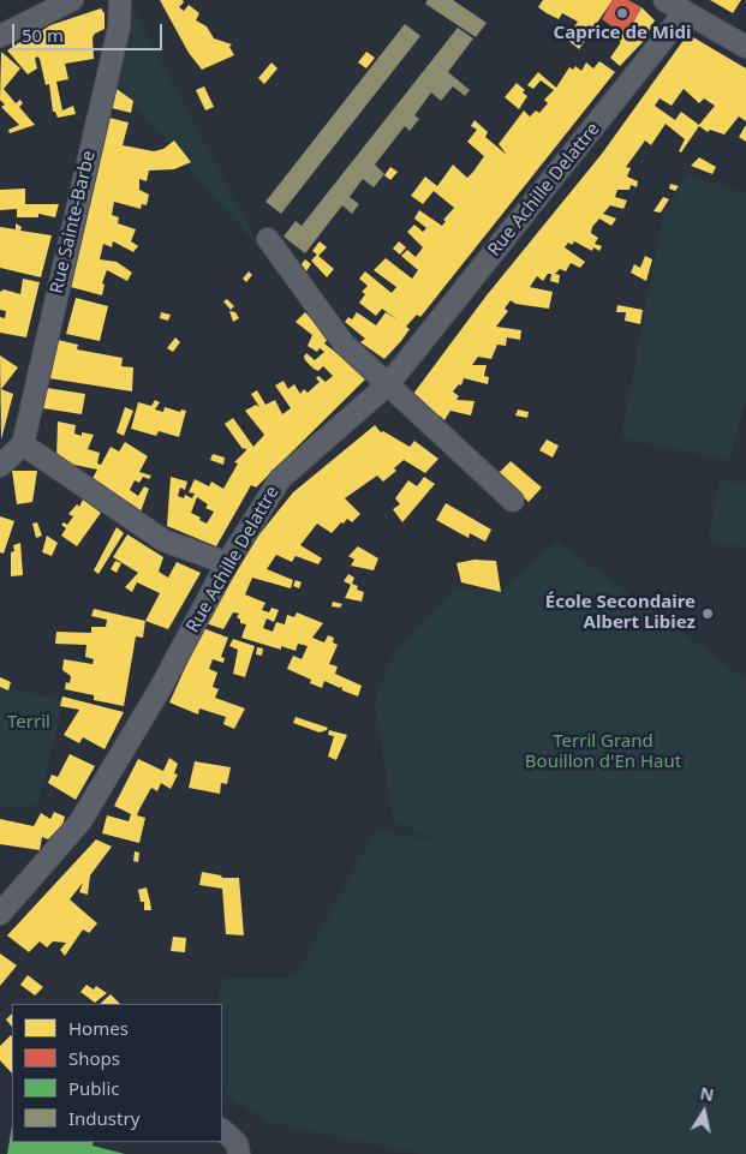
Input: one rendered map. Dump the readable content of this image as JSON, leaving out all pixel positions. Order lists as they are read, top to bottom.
{
  "streets": {
    "street": ["Rue Achille Delattre", "Rue Sainte-Barbe"]
  },
  "parks": ["Terril", "Terril Grand Bouillon d'En Haut"],
  "places": ["Caprice de Midi", "École Secondaire Albert Libiez"],
  "legend": [
    "Homes",
    "Shops",
    "Public",
    "Industry"
  ],
  "scale_bar": "50 m",
  "north": "top"
}
